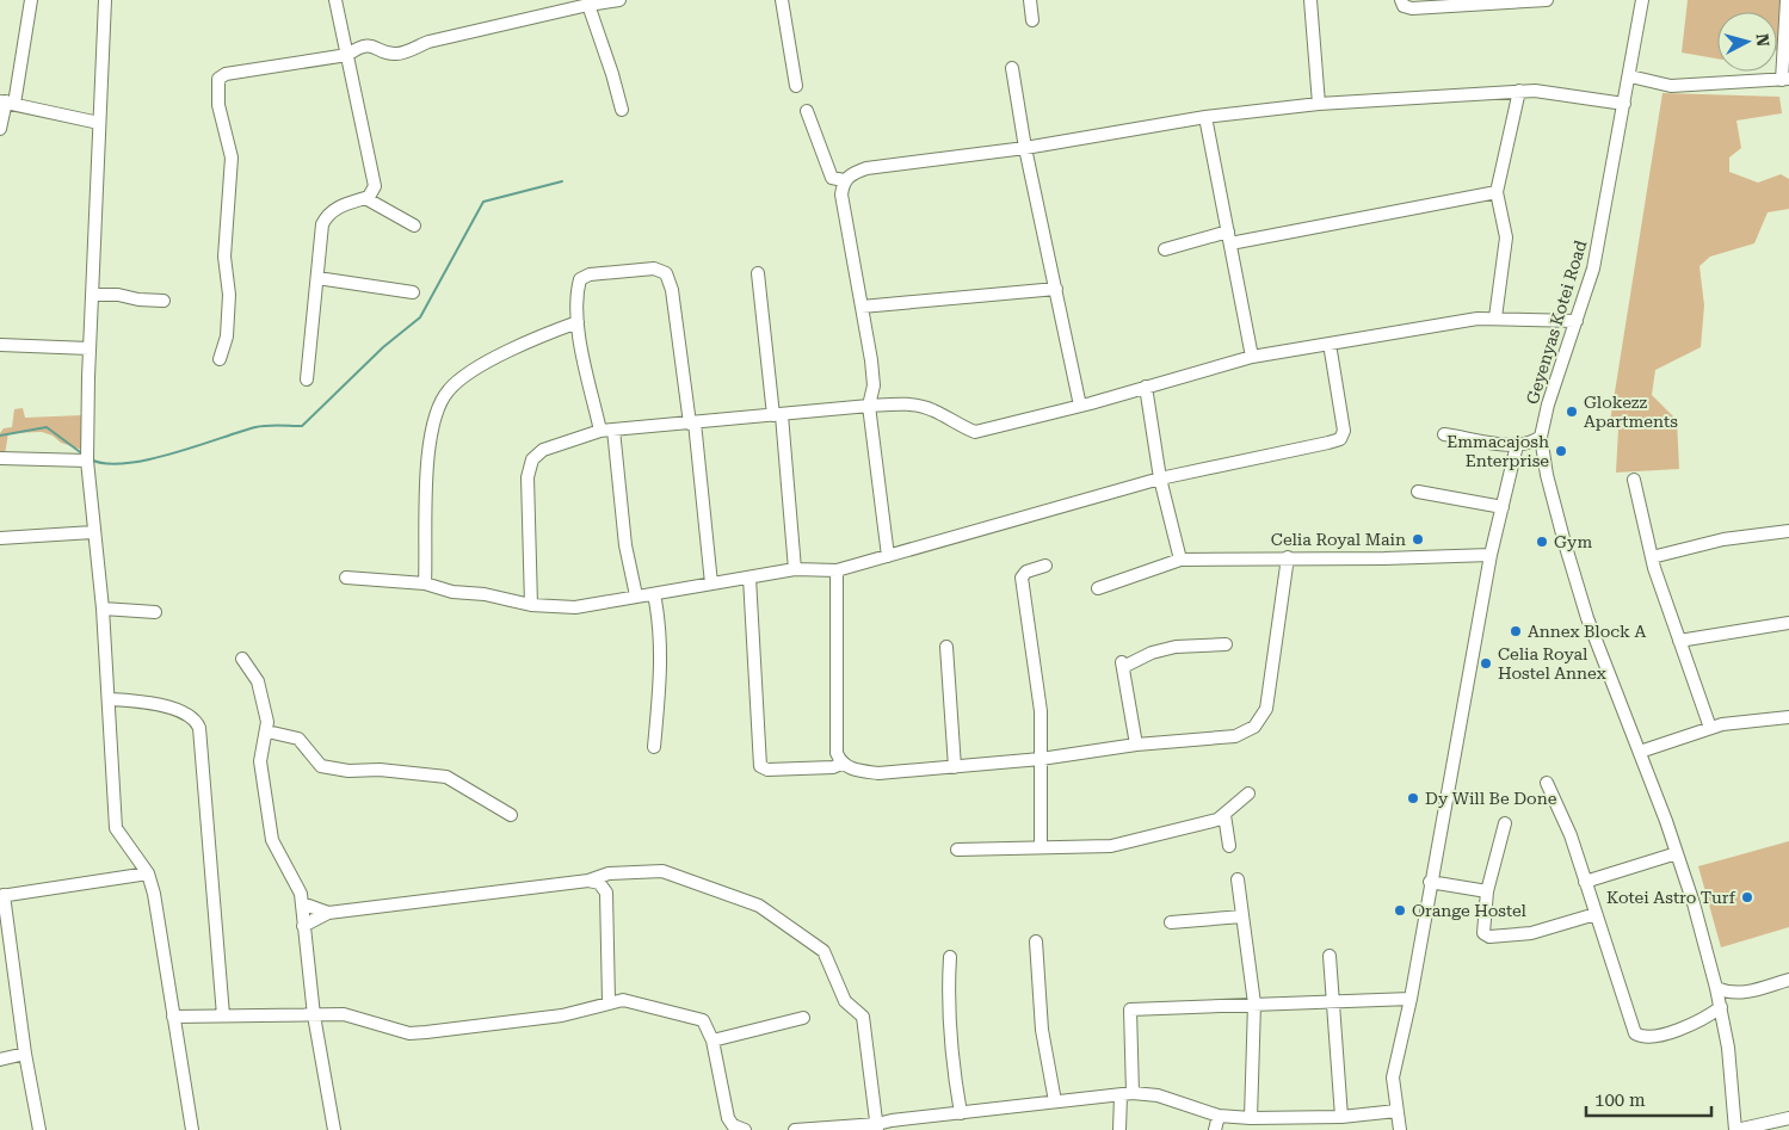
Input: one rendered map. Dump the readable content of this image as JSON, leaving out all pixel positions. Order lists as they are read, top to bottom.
{
  "streets": {
    "street": ["Geyenyas Kotei Road"]
  },
  "places": [
    "Glokezz Apartments",
    "Emmacajosh Enterprise",
    "Celia Royal Main",
    "Gym",
    "Annex Block A",
    "Celia Royal Hostel Annex",
    "Dy Will Be Done",
    "Kotei Astro Turf",
    "Orange Hostel"
  ],
  "scale_bar": "100 m",
  "north": "right"
}
